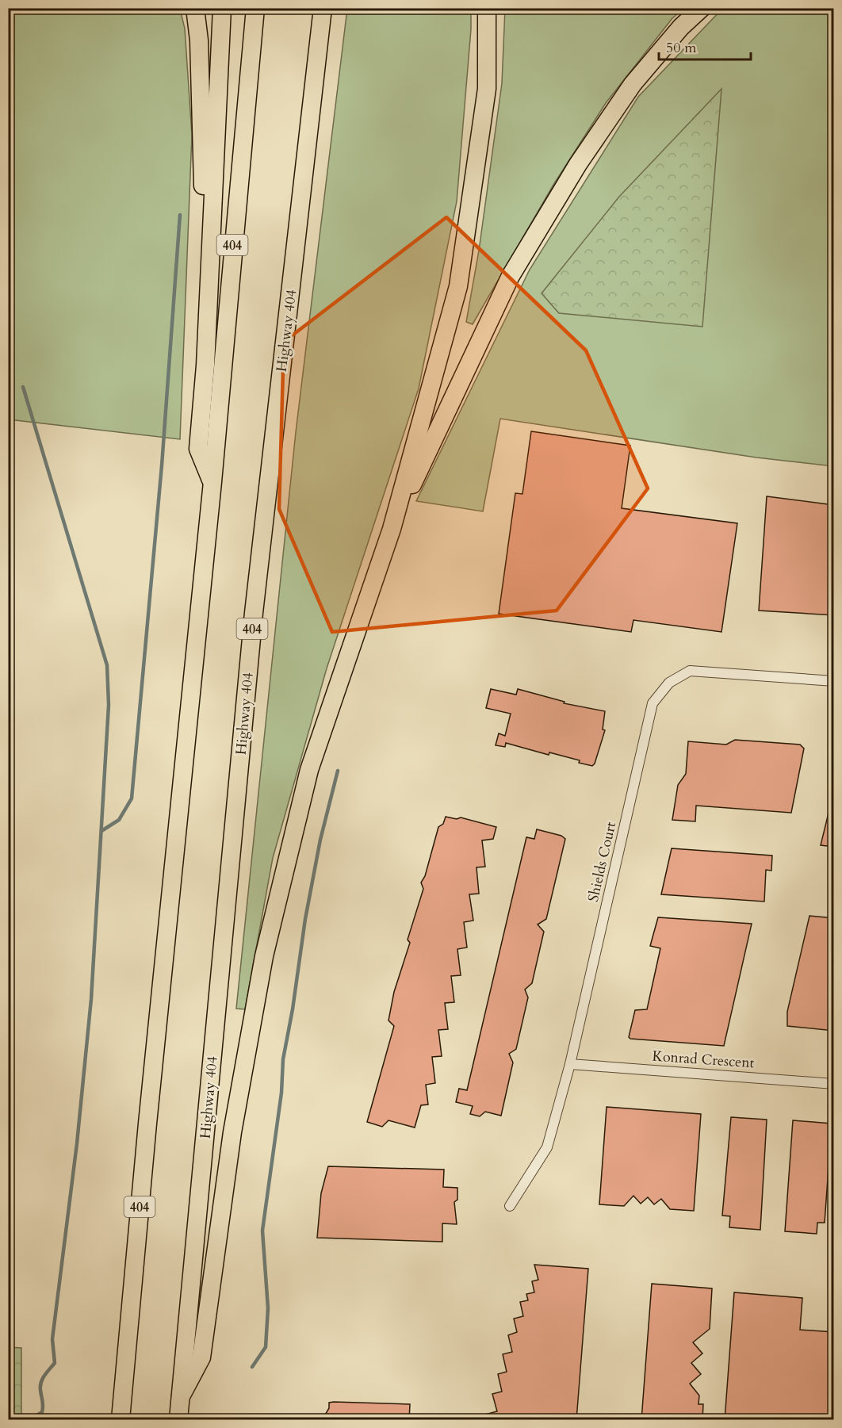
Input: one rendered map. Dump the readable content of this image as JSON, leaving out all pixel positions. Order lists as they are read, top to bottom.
{
  "streets": {
    "highway": ["404", "Highway 404"],
    "street": ["Shields Court", "Konrad Crescent"]
  },
  "crossings": [
    ["Shields Court", "Konrad Crescent"]
  ],
  "scale_bar": "50 m"
}
